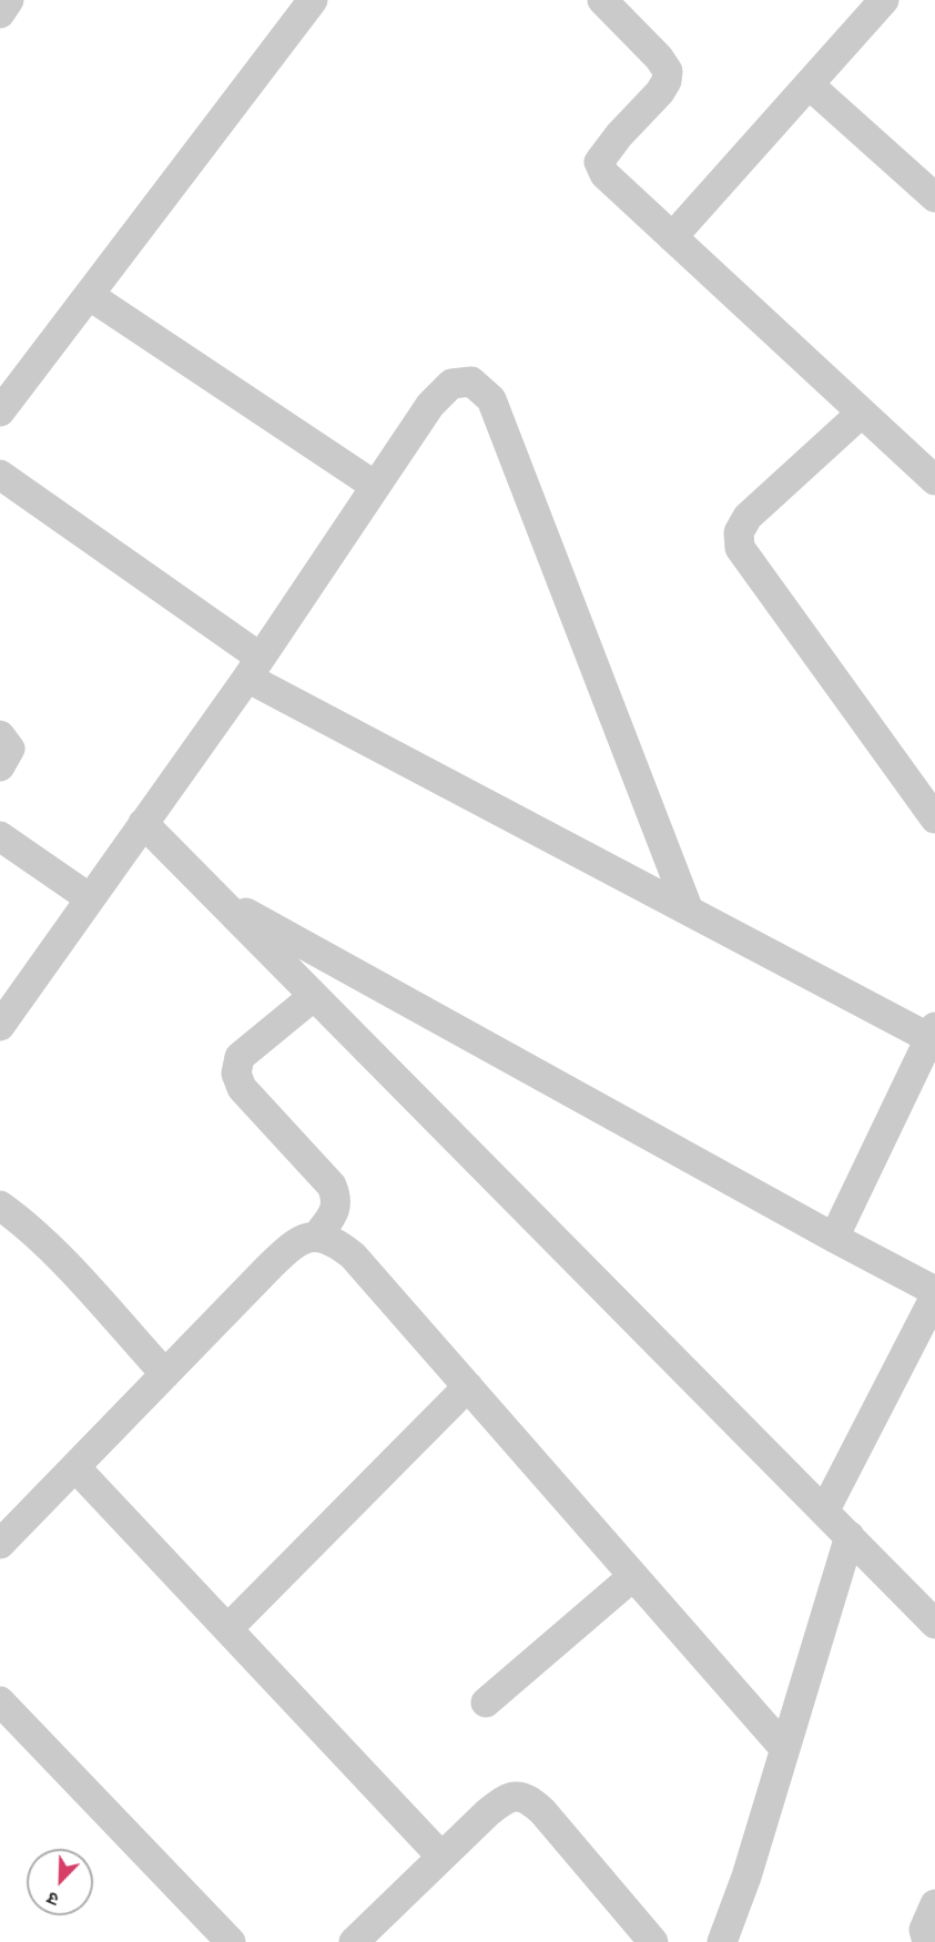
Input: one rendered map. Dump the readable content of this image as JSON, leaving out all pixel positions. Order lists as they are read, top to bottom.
{
  "north": "bottom left"
}
